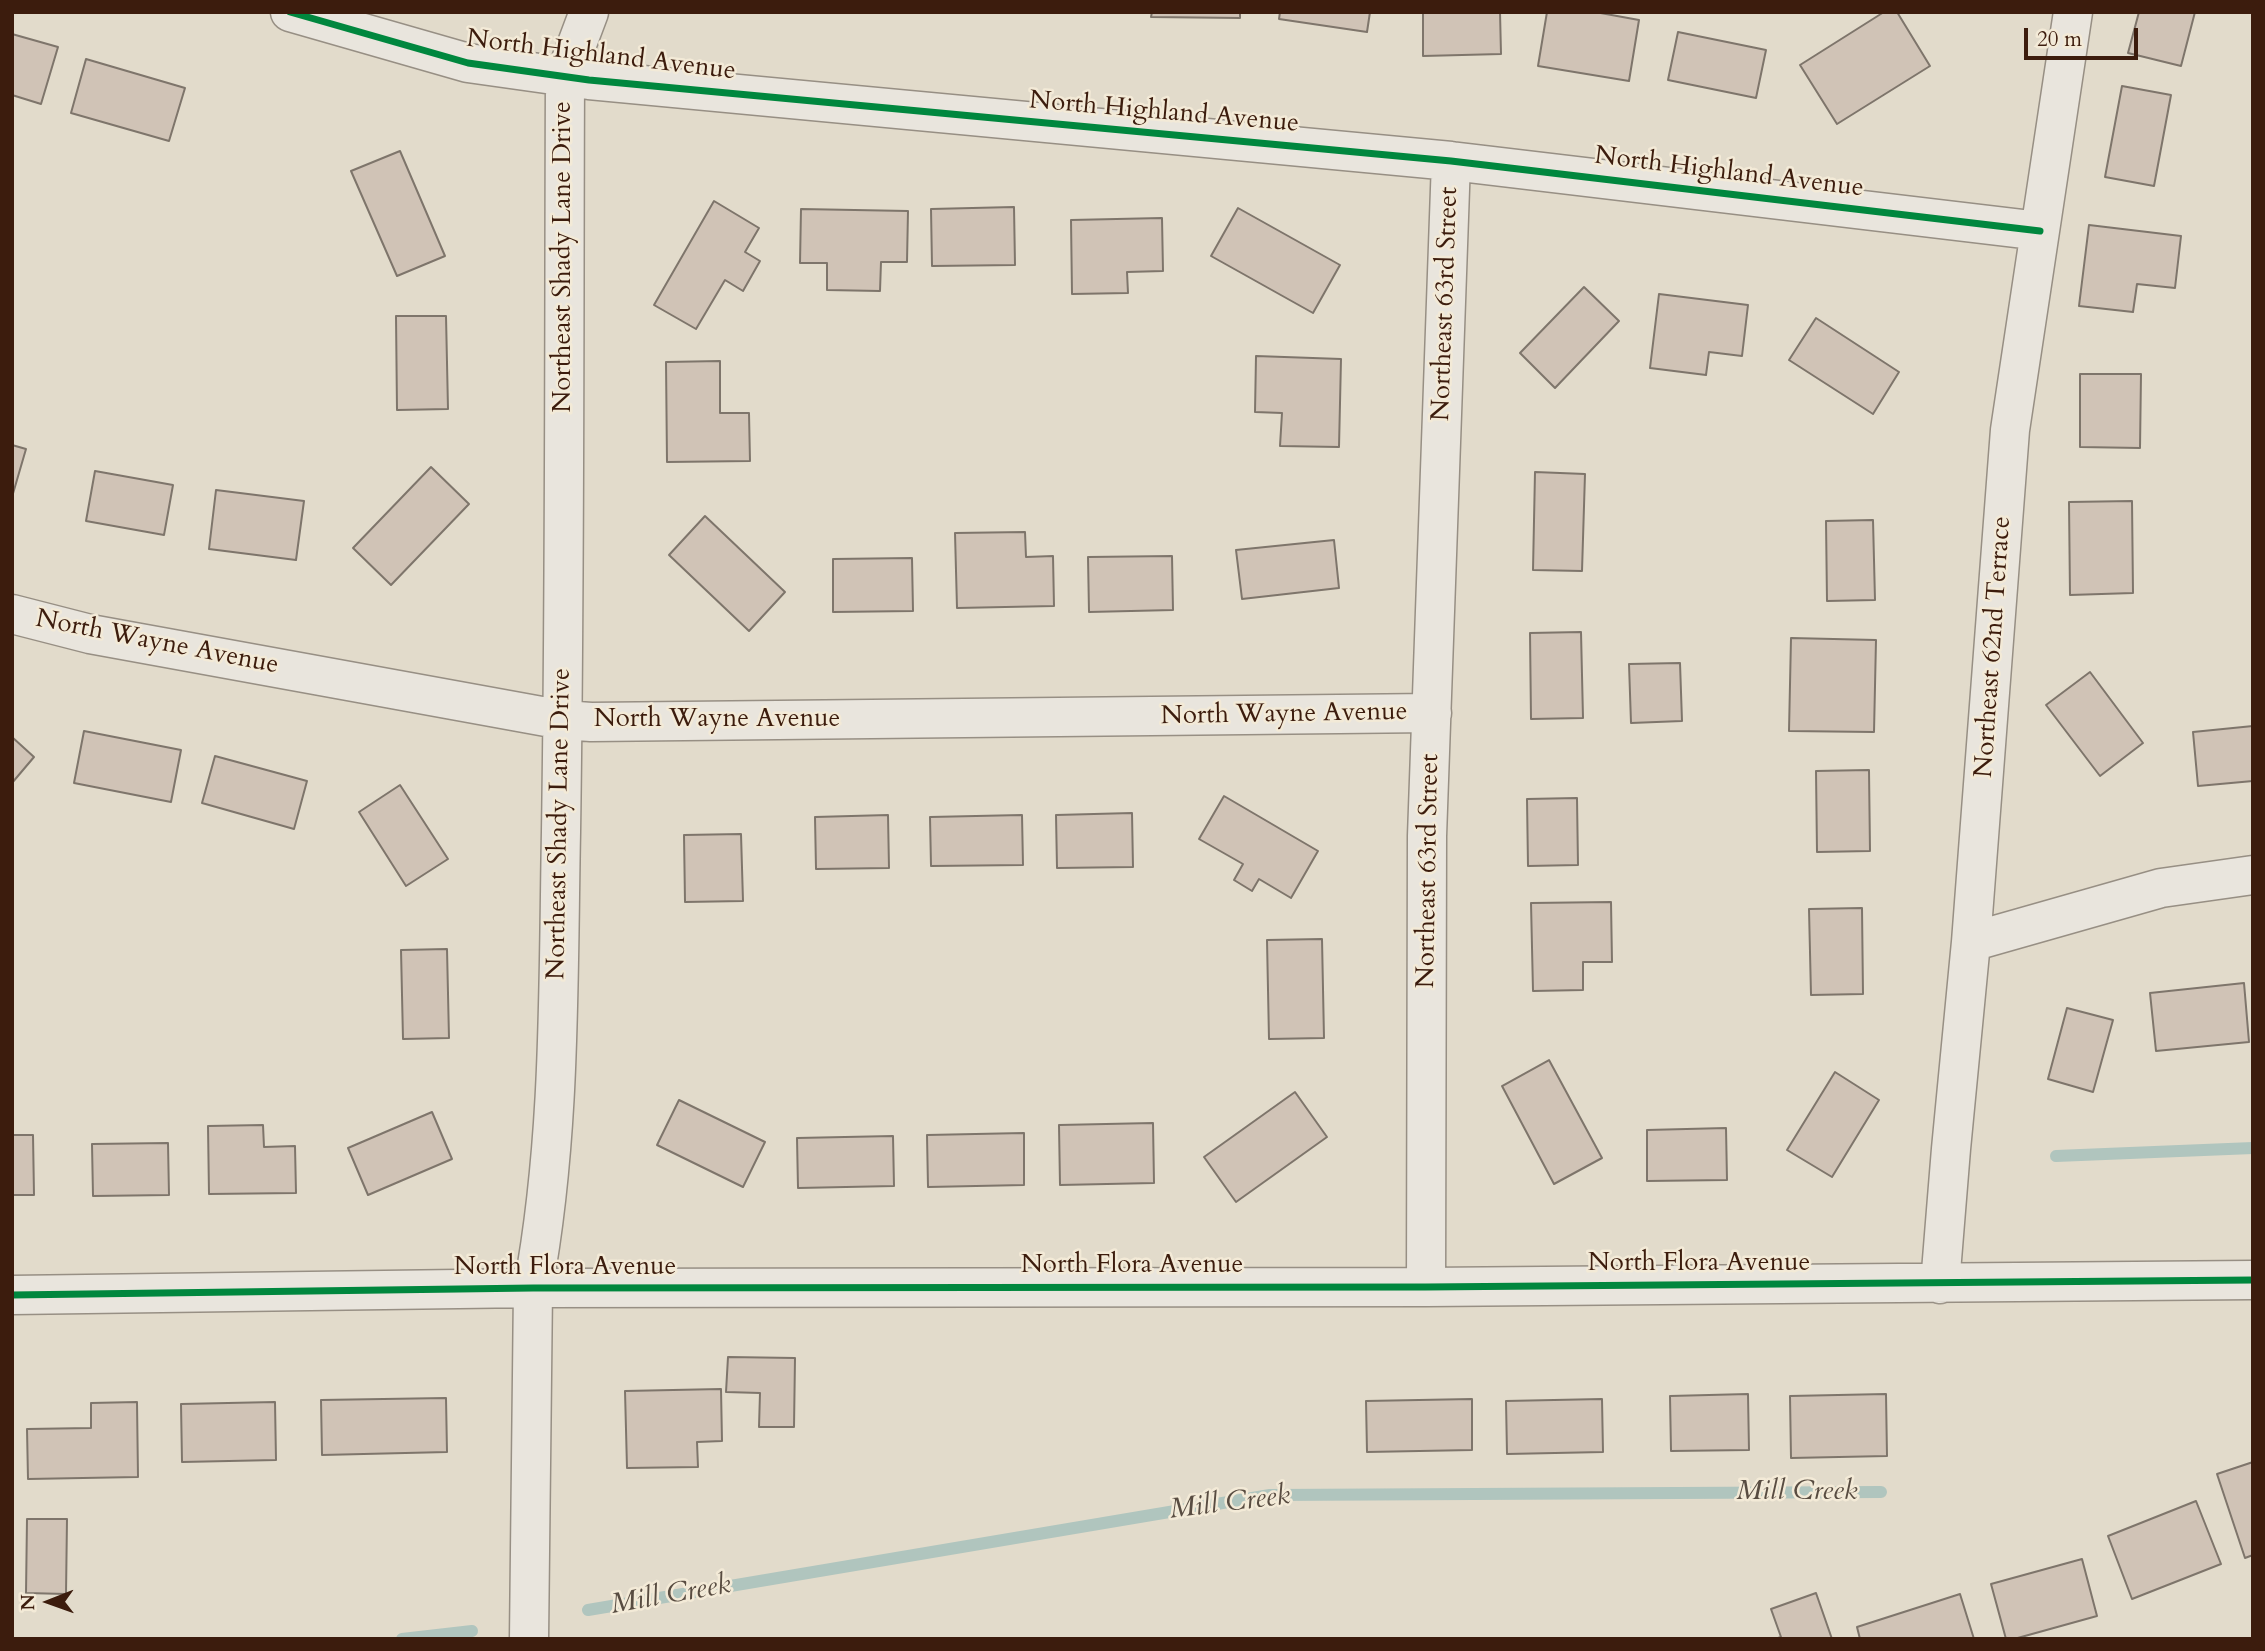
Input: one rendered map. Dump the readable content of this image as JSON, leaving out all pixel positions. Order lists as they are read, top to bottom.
{
  "streets": {
    "street": [
      "North Highland Avenue",
      "Northeast Shady Lane Drive",
      "Northeast 63rd Street",
      "North Wayne Avenue",
      "Northeast 62nd Terrace",
      "North Flora Avenue"
    ]
  },
  "crossings": [
    ["North Highland Avenue", "Northeast Shady Lane Drive"],
    ["North Highland Avenue", "Northeast 63rd Street"],
    ["North Highland Avenue", "Northeast 62nd Terrace"],
    ["Northeast Shady Lane Drive", "North Wayne Avenue"],
    ["Northeast Shady Lane Drive", "North Flora Avenue"],
    ["Northeast 63rd Street", "North Wayne Avenue"],
    ["Northeast 63rd Street", "North Flora Avenue"],
    ["Northeast 62nd Terrace", "North Flora Avenue"]
  ],
  "water": ["Mill Creek"],
  "scale_bar": "20 m",
  "north": "left"
}
